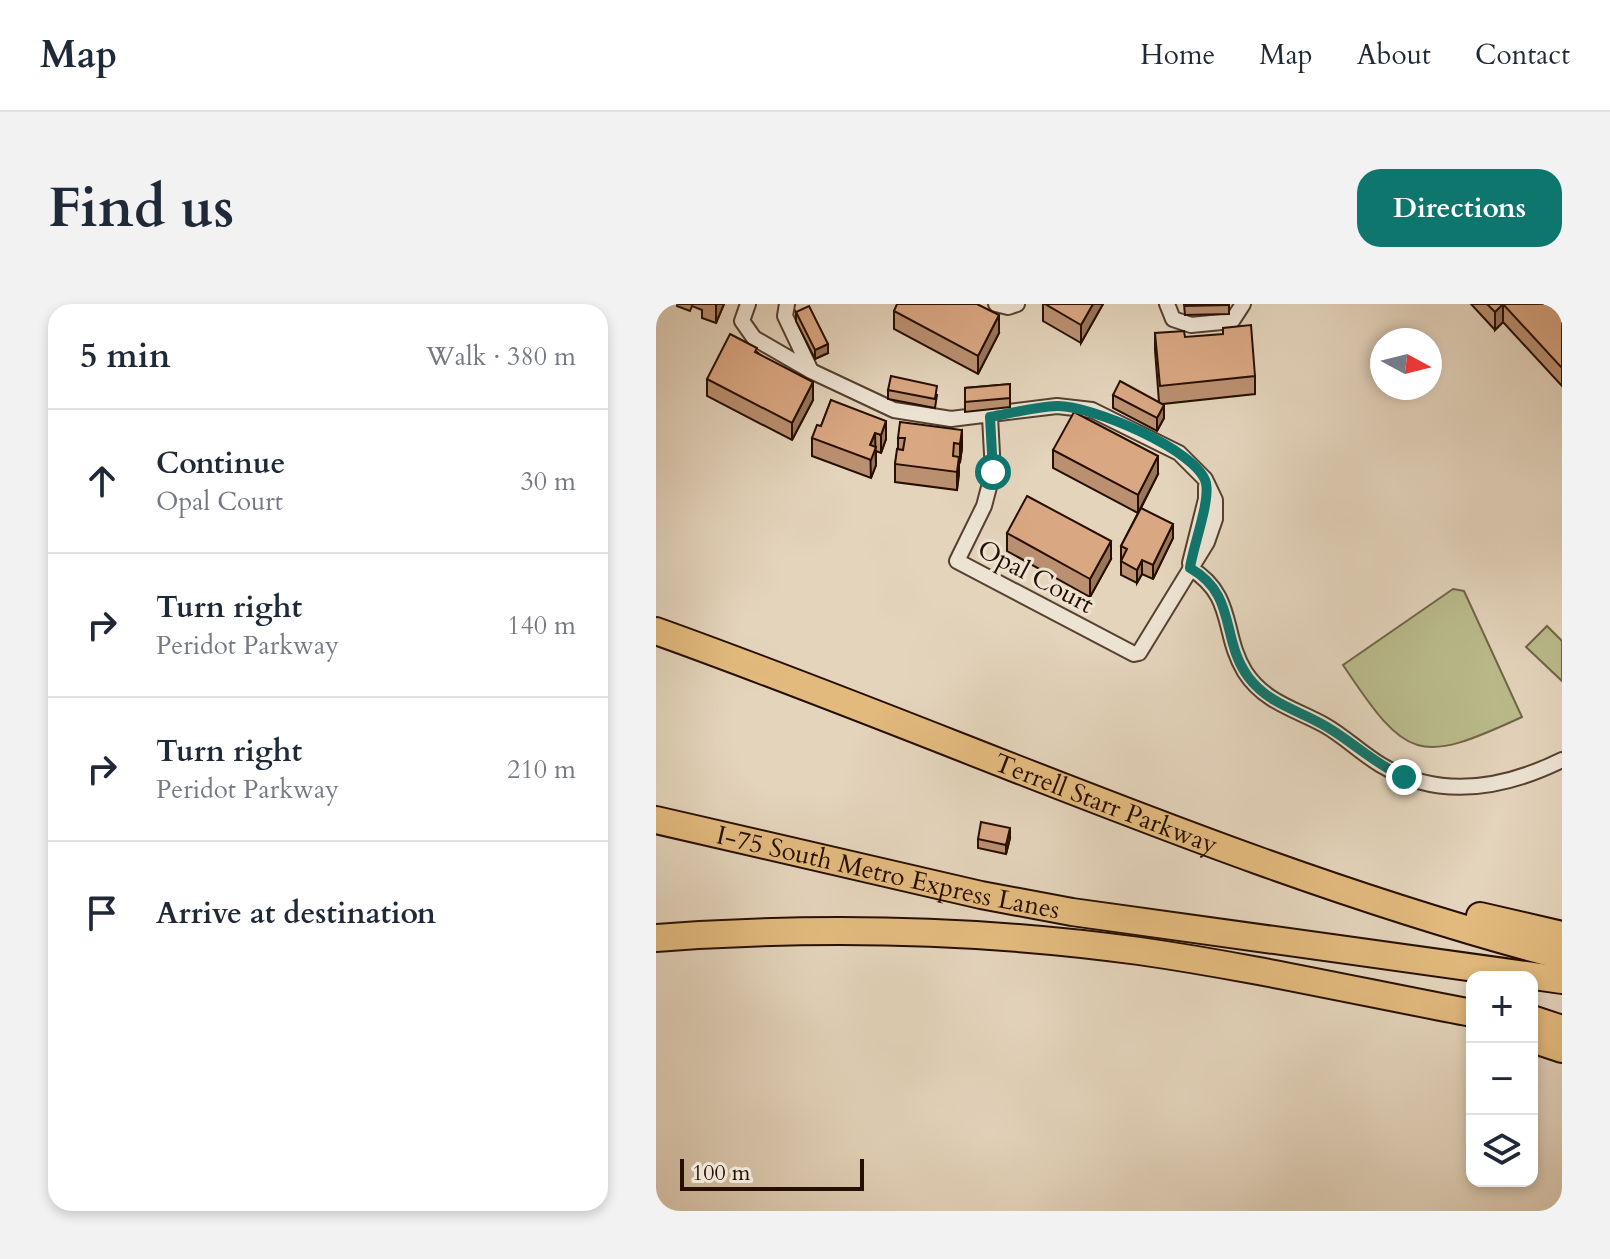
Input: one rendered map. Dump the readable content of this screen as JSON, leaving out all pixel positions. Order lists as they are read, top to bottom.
{
  "streets": {
    "highway": ["Terrell Starr Parkway", "I-75 South Metro Express Lanes"],
    "street": ["Opal Court"]
  },
  "scale_bar": "100 m",
  "north": "right",
  "page": {
    "header": "Map",
    "nav": [
      "Home",
      "Map",
      "About",
      "Contact"
    ],
    "buttons": "Directions",
    "title": "Find us",
    "heading": ["5 min", "Walk · 380 m"],
    "list": [
      ["Continue", "Opal Court", "30 m"],
      ["Turn right", "Peridot Parkway", "140 m"],
      ["Turn right", "Peridot Parkway", "210 m"],
      "Arrive at destination"
    ],
    "map_buttons": ["+", "−"],
    "scale": "100 m"
  }
}
